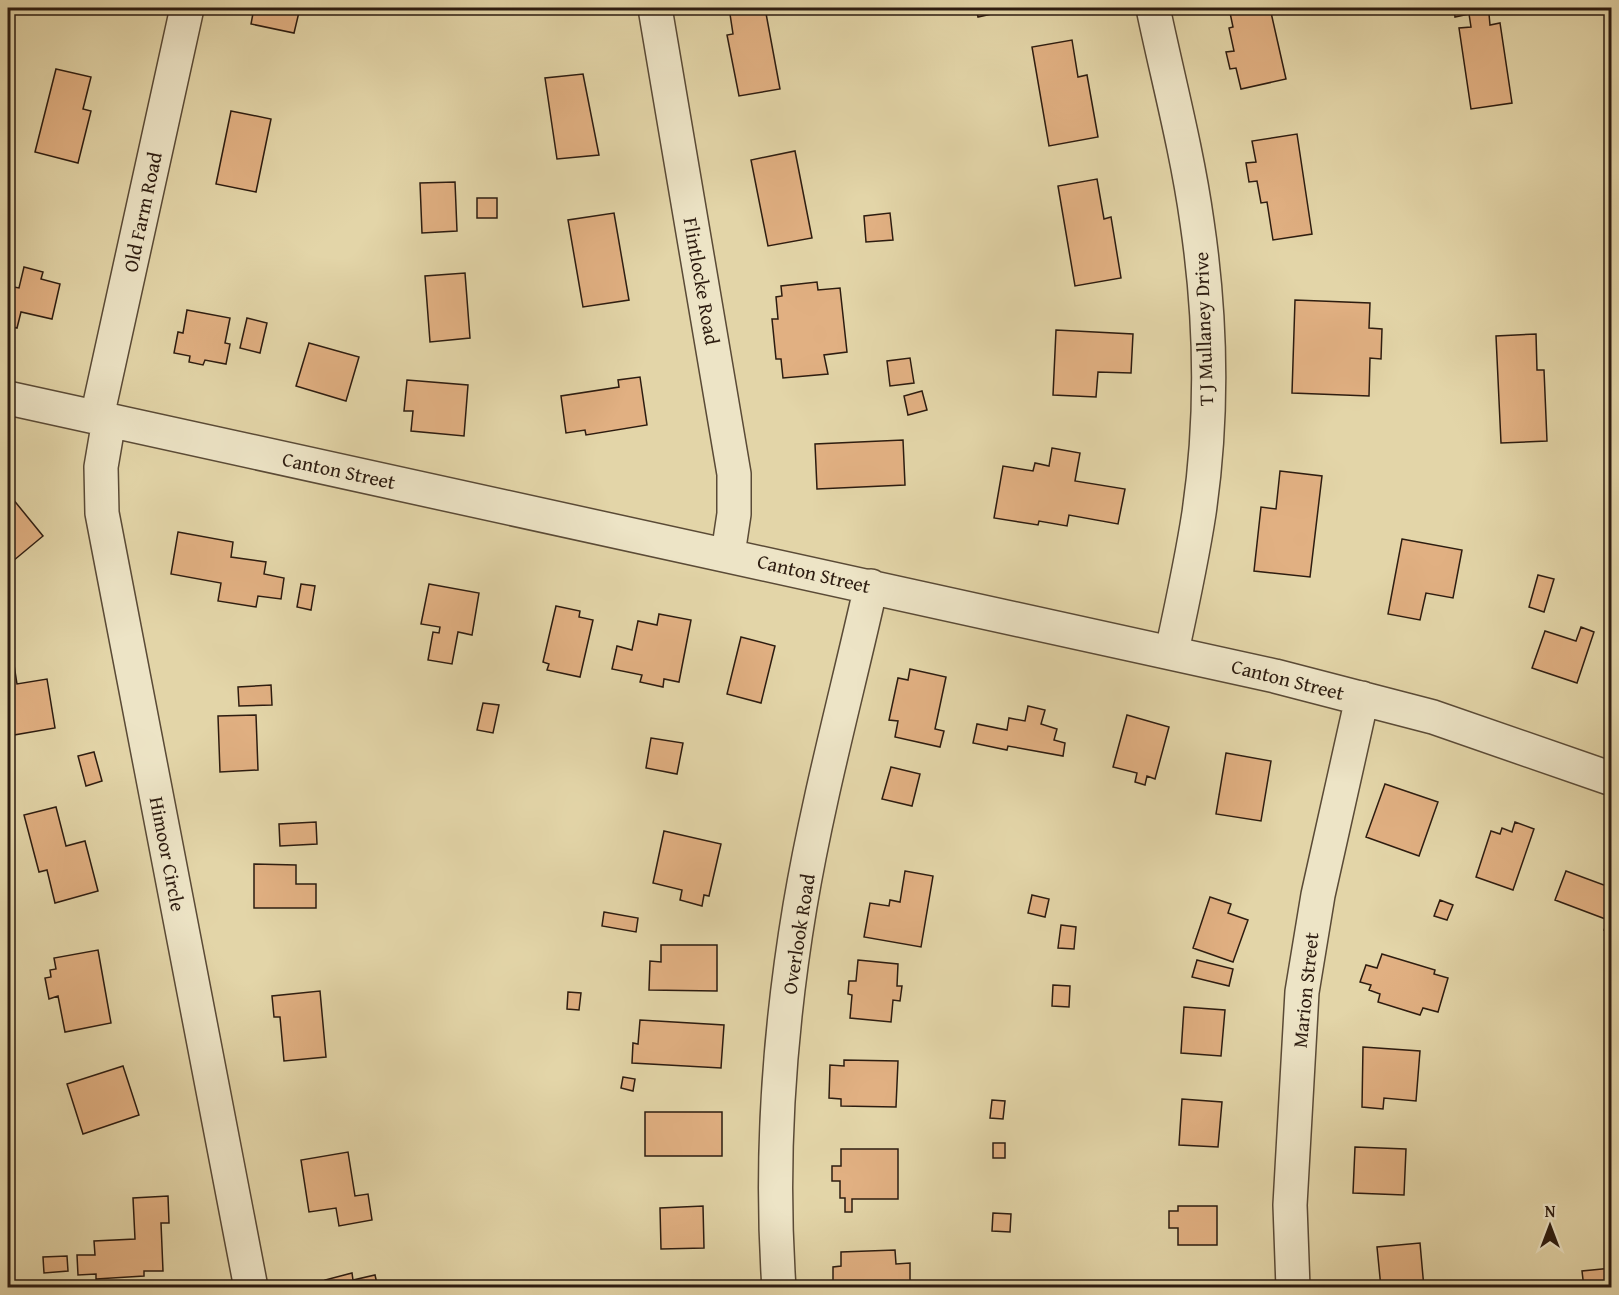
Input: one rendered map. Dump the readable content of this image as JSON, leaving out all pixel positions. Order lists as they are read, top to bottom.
{
  "streets": {
    "street": [
      "Old Farm Road",
      "Flintlocke Road",
      "T J Mullaney Drive",
      "Canton Street",
      "Himoor Circle",
      "Overlook Road",
      "Marion Street"
    ]
  },
  "crossings": [
    ["Old Farm Road", "Canton Street"],
    ["Old Farm Road", "Himoor Circle"],
    ["Flintlocke Road", "Canton Street"],
    ["T J Mullaney Drive", "Canton Street"],
    ["Canton Street", "Himoor Circle"],
    ["Canton Street", "Overlook Road"],
    ["Canton Street", "Marion Street"]
  ],
  "north": "top"
}
